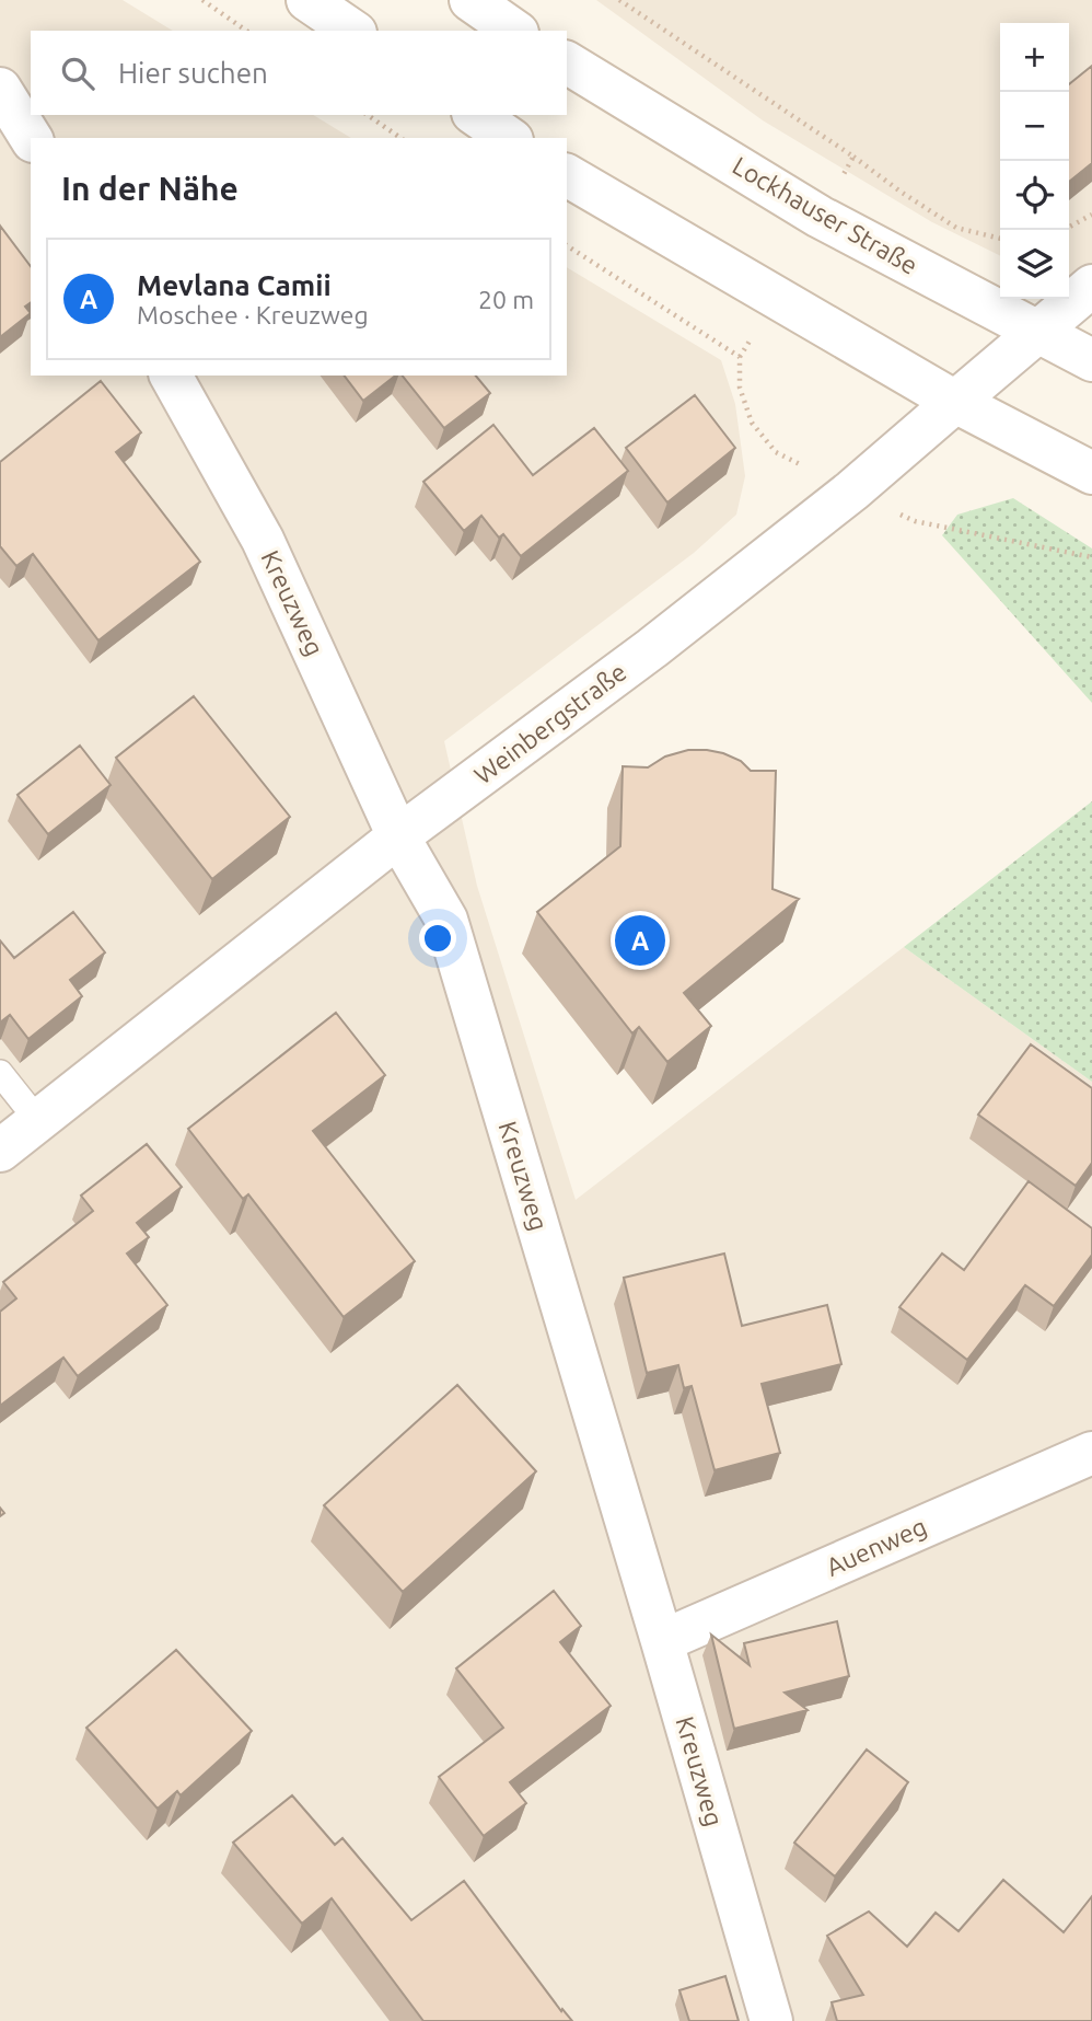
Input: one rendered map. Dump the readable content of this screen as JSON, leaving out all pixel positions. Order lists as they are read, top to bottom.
{
  "streets": {
    "street": [
      "Lockhauser Straße",
      "Kreuzweg",
      "Weinbergstraße",
      "Auenweg"
    ]
  },
  "crossings": [
    ["Lockhauser Straße", "Weinbergstraße"],
    ["Kreuzweg", "Weinbergstraße"],
    ["Kreuzweg", "Auenweg"]
  ],
  "page": {
    "map_buttons": ["+", "−"],
    "search": "Hier suchen",
    "heading": "In der Nähe",
    "list": [
      {
        "mark": "A",
        "name": "Mevlana Camii",
        "note": "Moschee · Kreuzweg",
        "value": "20 m"
      }
    ],
    "pins": "A"
  }
}
